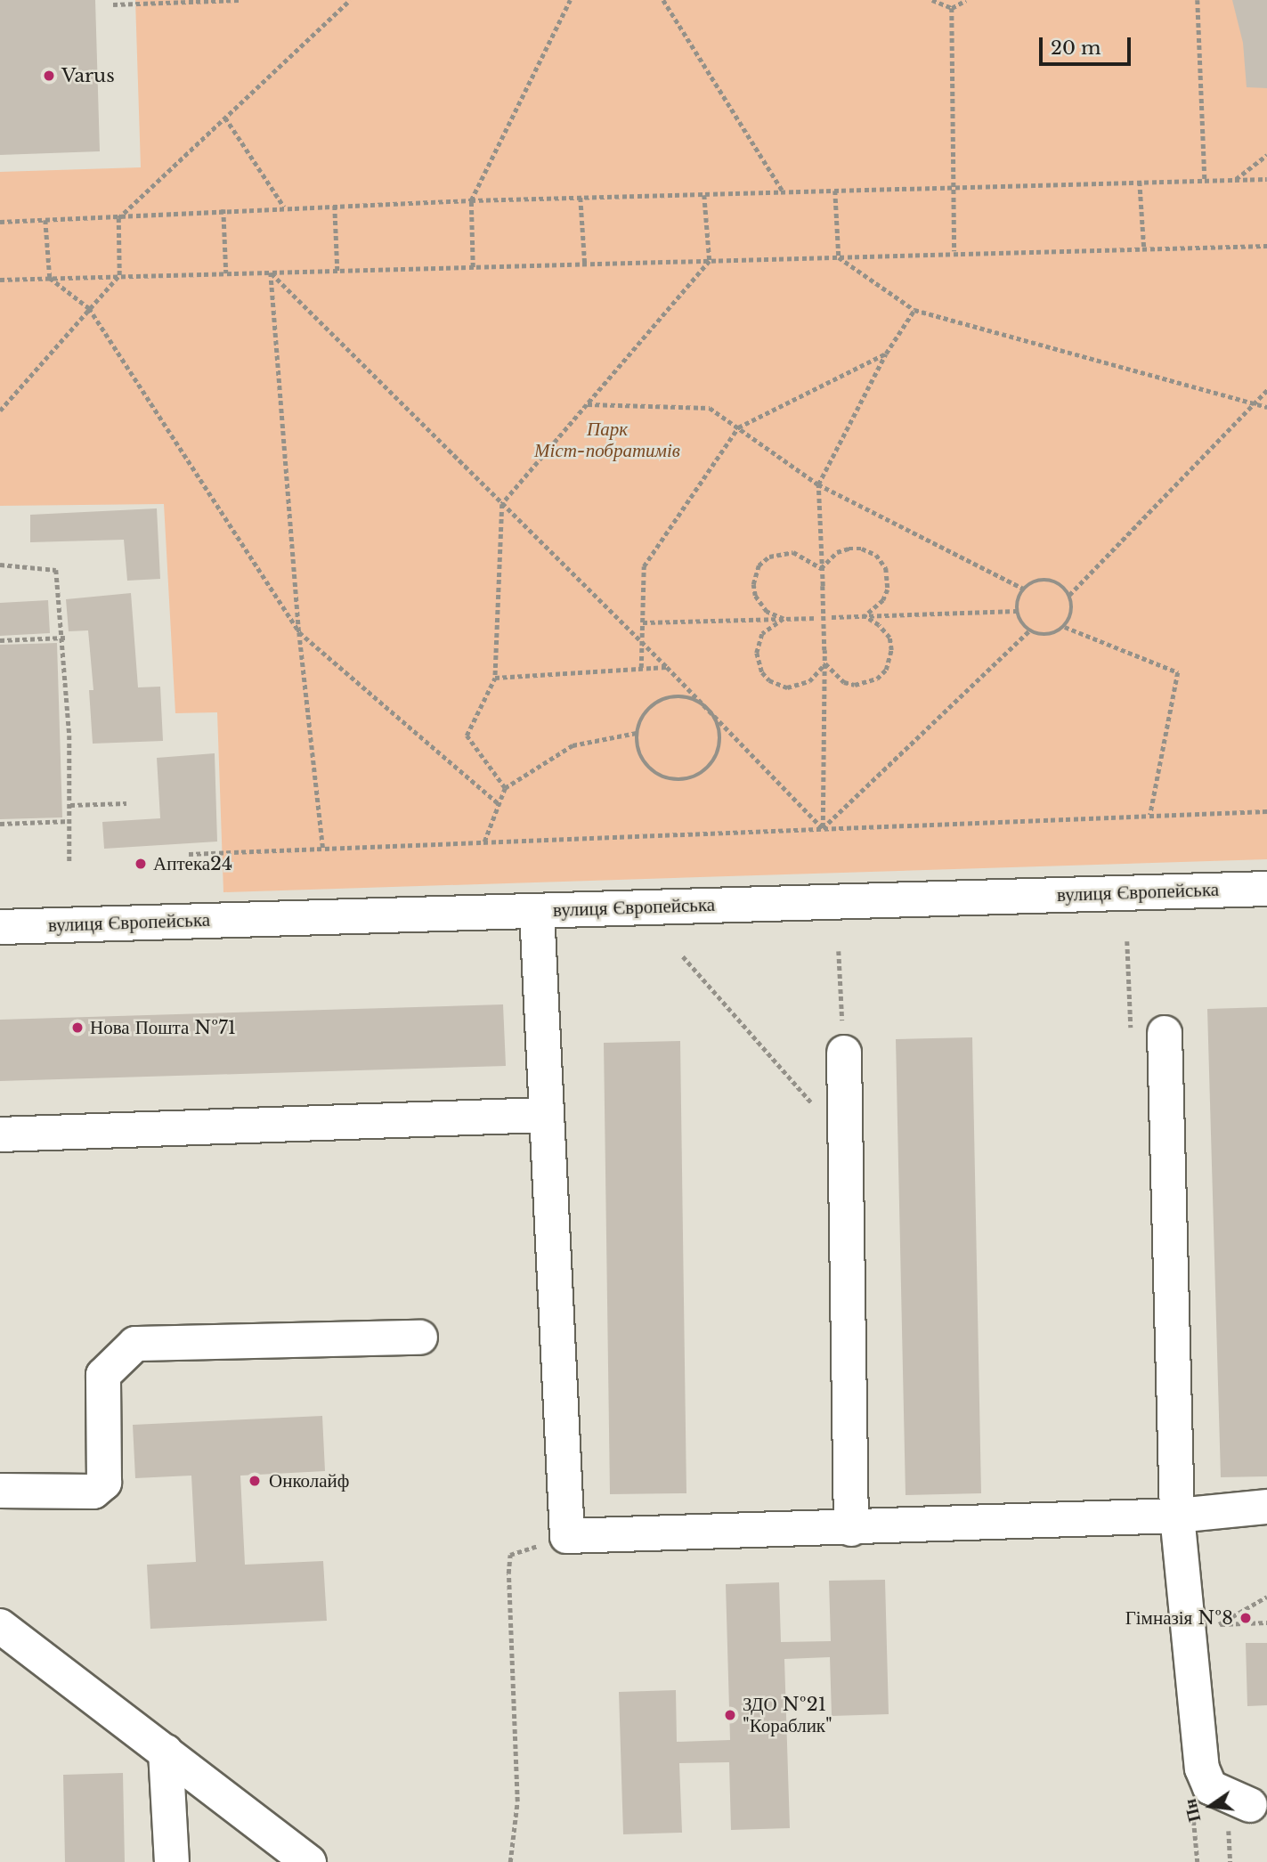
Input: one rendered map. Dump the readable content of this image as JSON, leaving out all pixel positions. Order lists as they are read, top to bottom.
{
  "streets": {
    "street": ["вулиця Європейська"]
  },
  "parks": ["Парк Міст-побратимів"],
  "places": [
    "Varus",
    "Аптека24",
    "Нова Пошта №71",
    "Онколайф",
    "Гімназія №8",
    "ЗДО №21 \"Кораблик\""
  ],
  "scale_bar": "20 m",
  "north": "left"
}
